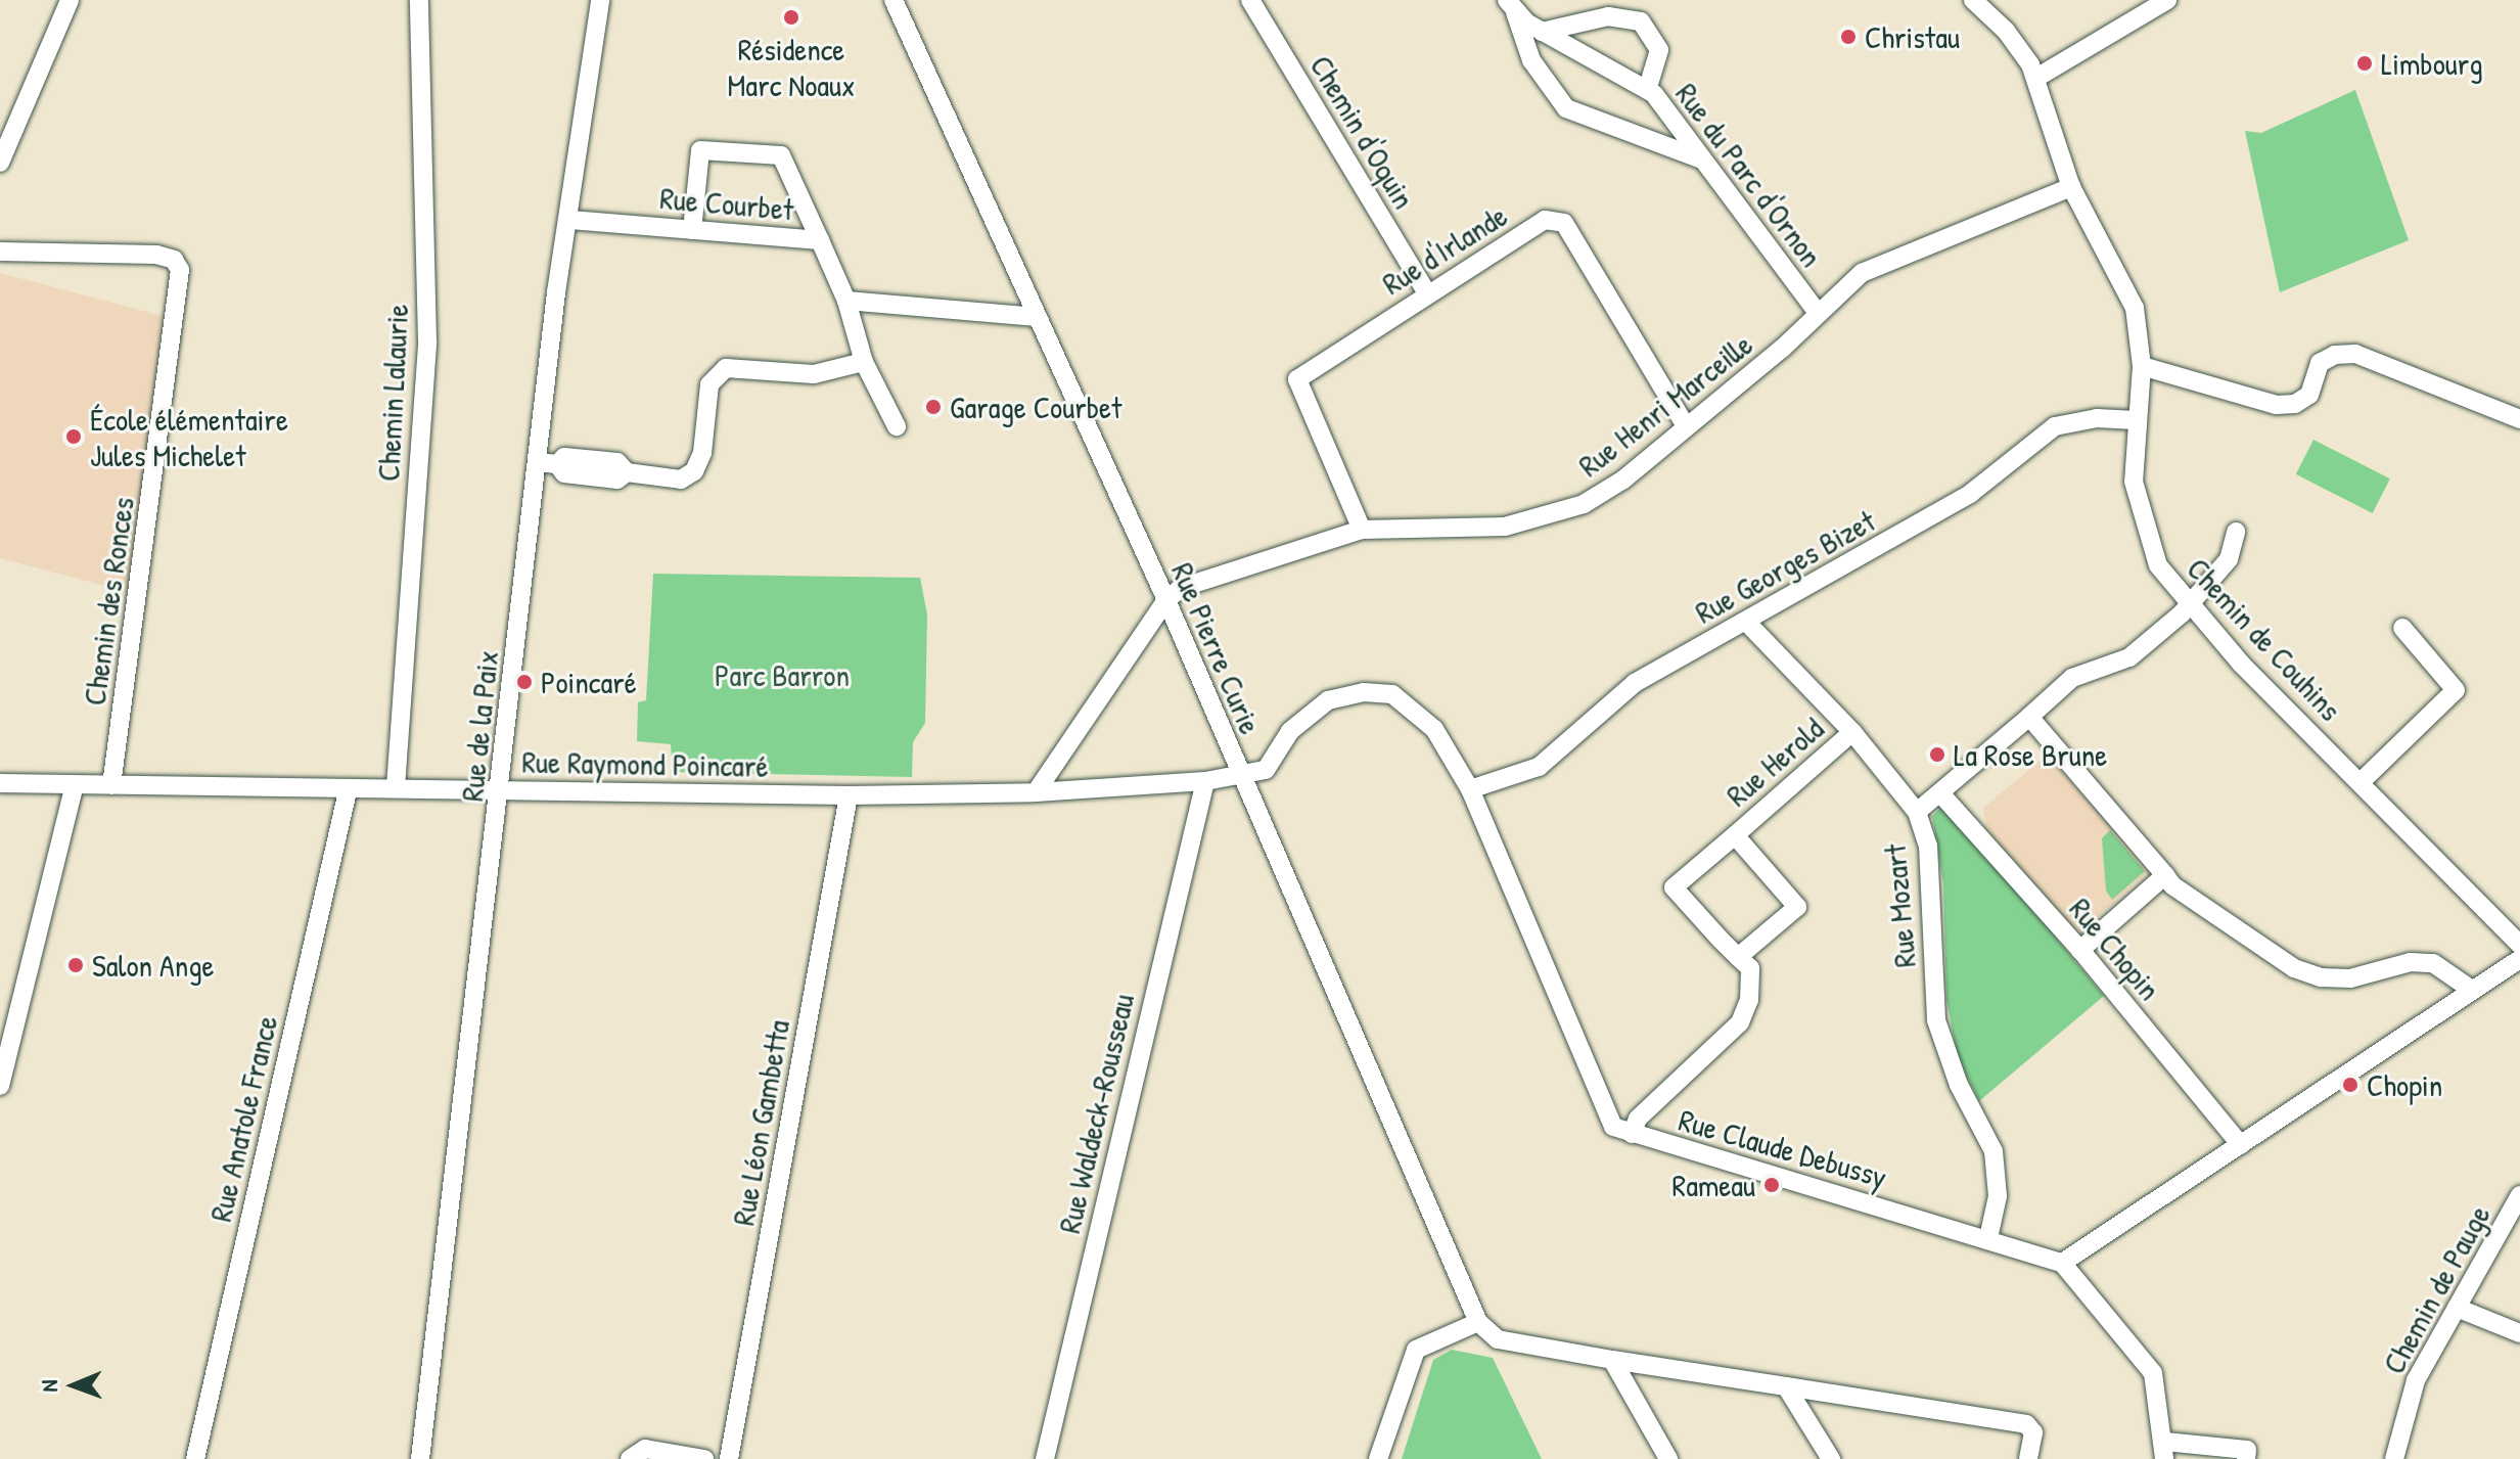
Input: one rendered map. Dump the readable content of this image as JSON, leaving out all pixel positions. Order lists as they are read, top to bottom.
{
  "streets": {
    "street": [
      "Chemin d'Oquin",
      "Rue du Parc d'Ornon",
      "Rue Courbet",
      "Rue d'Irlande",
      "Chemin Lalaurie",
      "Rue Henri Marceille",
      "Rue Georges Bizet",
      "Chemin des Ronces",
      "Chemin de Couhins",
      "Rue Pierre Curie",
      "Rue de la Paix",
      "Rue Herold",
      "Rue Raymond Poincaré",
      "Rue Mozart",
      "Rue Chopin",
      "Rue Waldeck-Rousseau",
      "Rue Anatole France",
      "Rue Léon Gambetta",
      "Rue Claude Debussy",
      "Chemin de Pauge"
    ]
  },
  "crossings": [
    ["Chemin d'Oquin", "Rue d'Irlande"],
    ["Rue du Parc d'Ornon", "Rue Henri Marceille"],
    ["Rue Courbet", "Rue de la Paix"],
    ["Rue d'Irlande", "Rue Henri Marceille"],
    ["Chemin Lalaurie", "Rue Raymond Poincaré"],
    ["Rue Henri Marceille", "Chemin de Couhins"],
    ["Rue Henri Marceille", "Rue Pierre Curie"],
    ["Rue Georges Bizet", "Chemin de Couhins"],
    ["Rue Georges Bizet", "Rue Mozart"],
    ["Rue Georges Bizet", "Rue Claude Debussy"],
    ["Chemin des Ronces", "Rue Raymond Poincaré"],
    ["Rue Pierre Curie", "Rue Raymond Poincaré"],
    ["Rue Pierre Curie", "Rue Claude Debussy"],
    ["Rue de la Paix", "Rue Raymond Poincaré"],
    ["Rue Herold", "Rue Mozart"],
    ["Rue Raymond Poincaré", "Rue Waldeck-Rousseau"],
    ["Rue Raymond Poincaré", "Rue Anatole France"],
    ["Rue Raymond Poincaré", "Rue Léon Gambetta"],
    ["Rue Raymond Poincaré", "Rue Claude Debussy"],
    ["Rue Mozart", "Rue Claude Debussy"]
  ],
  "parks": ["Parc Barron"],
  "places": [
    "Résidence Marc Noaux",
    "Christau",
    "Limbourg",
    "Garage Courbet",
    "École élémentaire Jules Michelet",
    "Poincaré",
    "La Rose Brune",
    "Salon Ange",
    "Chopin",
    "Rameau"
  ],
  "north": "left"
}
